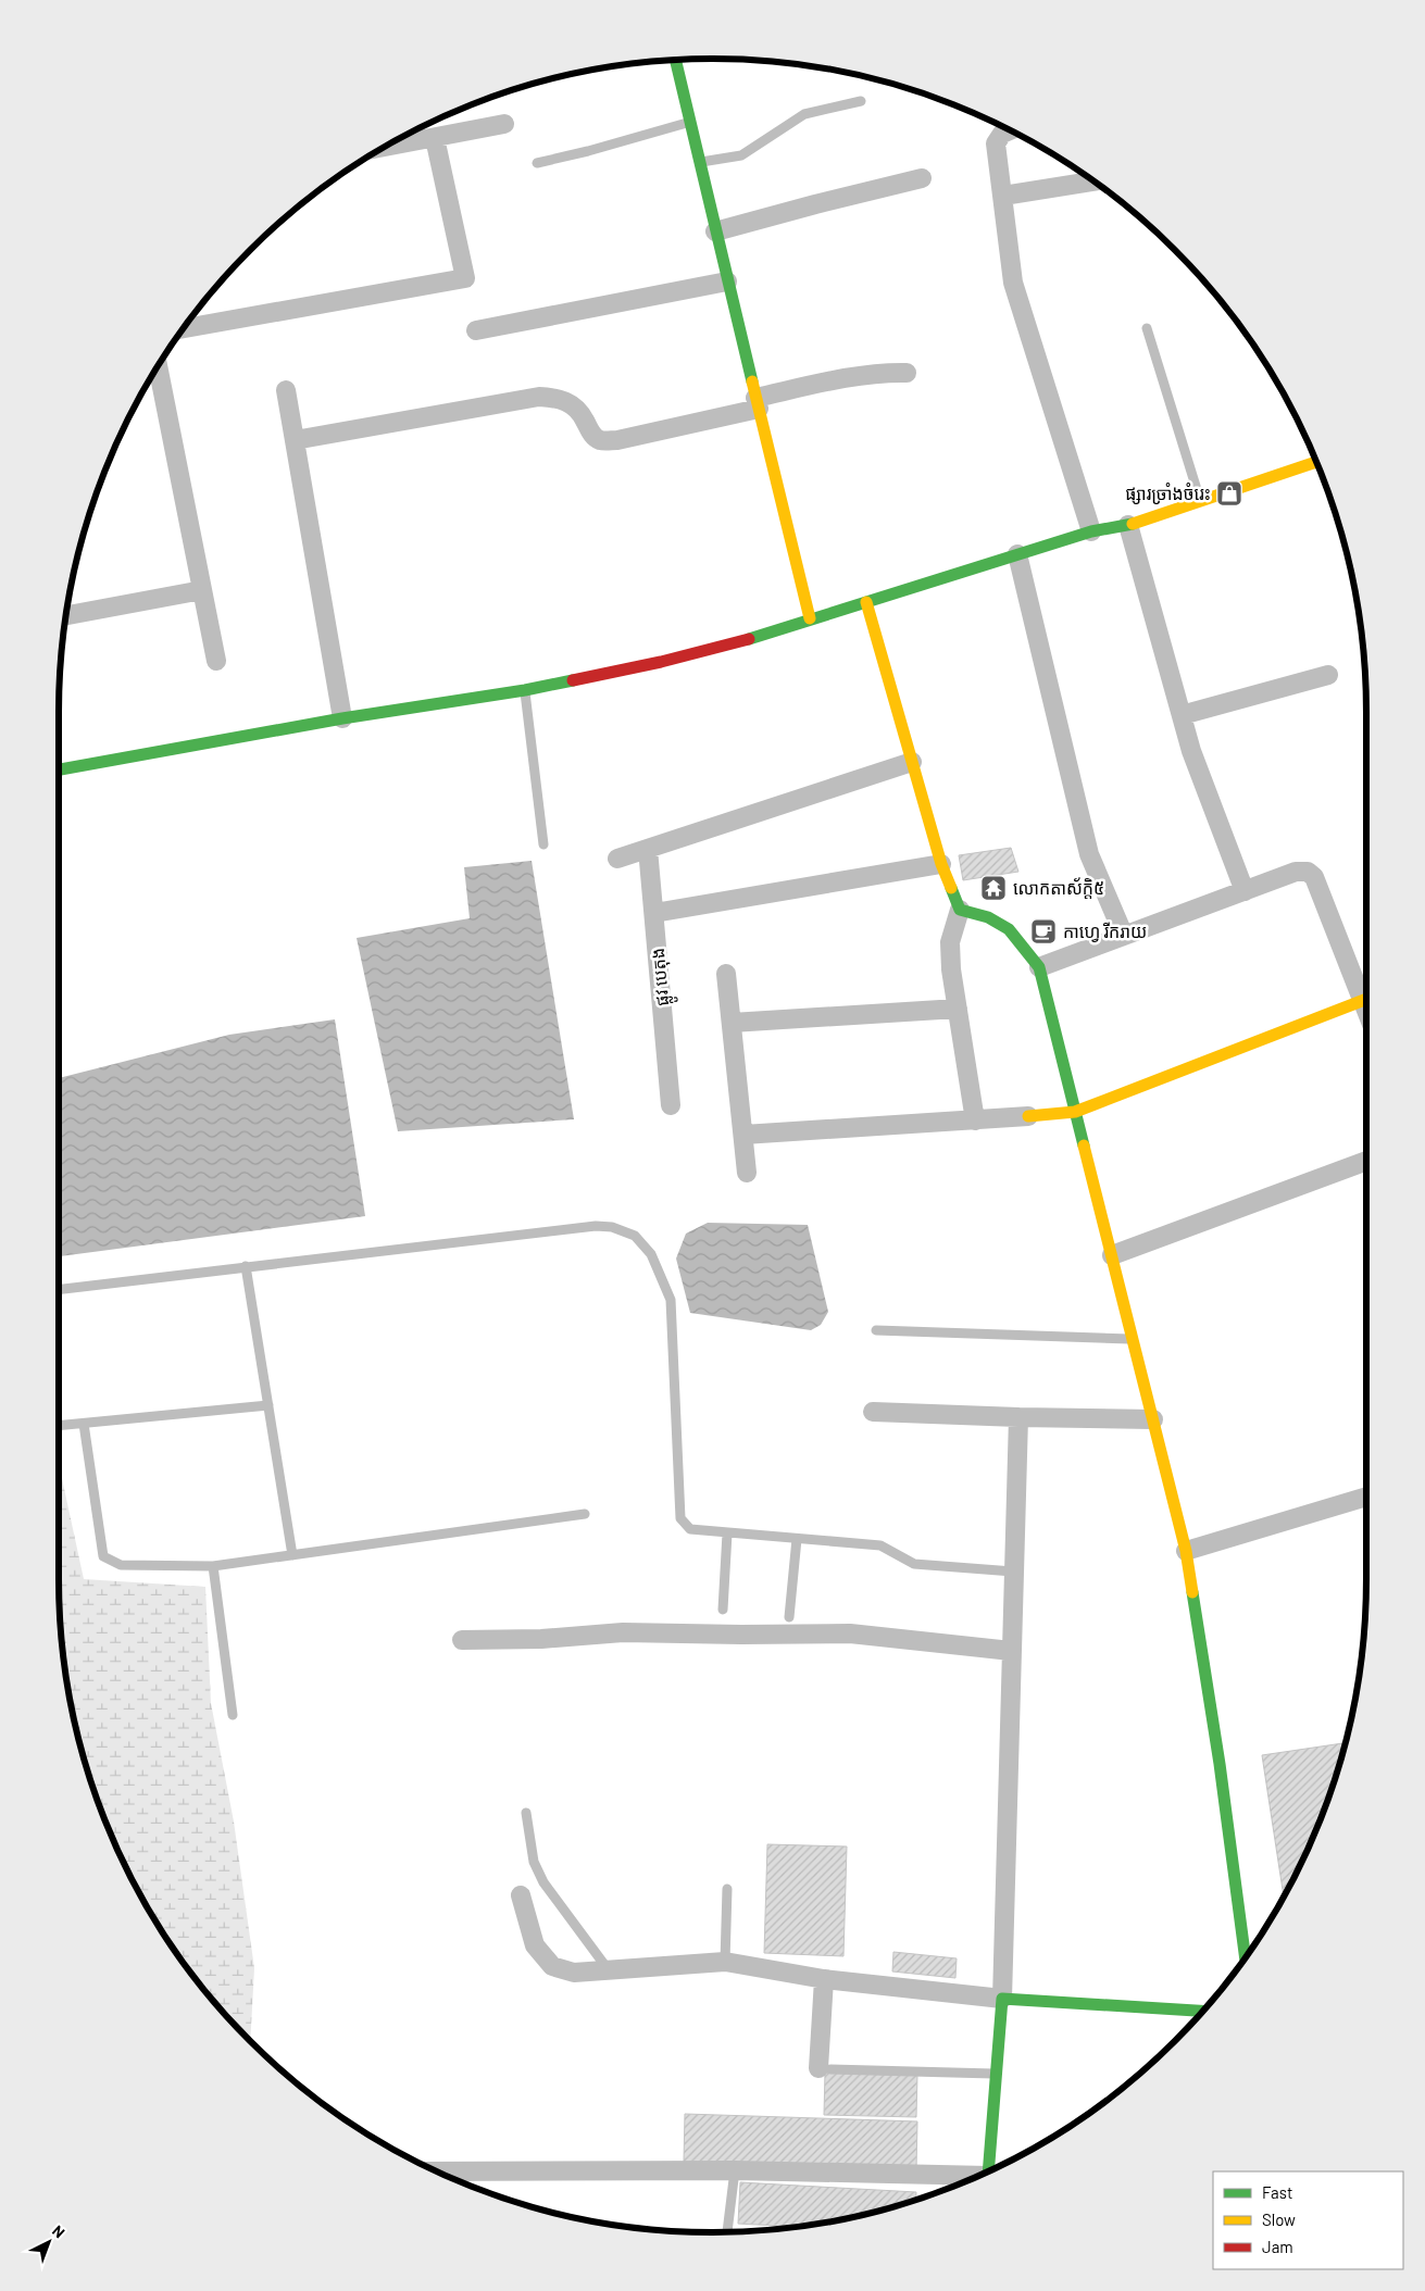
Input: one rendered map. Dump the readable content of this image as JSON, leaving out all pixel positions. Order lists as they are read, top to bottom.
{
  "streets": {
    "street": ["ផ្លូវ បេតុង"]
  },
  "places": {
    "shop": ["ផ្សារច្រាំងចំរេះ"],
    "temple": ["លោកតាស័ក្តិ៥"],
    "cafe": ["កាហ្វេ រីករាយ"]
  },
  "legend": ["Fast", "Slow", "Jam"],
  "north": "top right"
}
